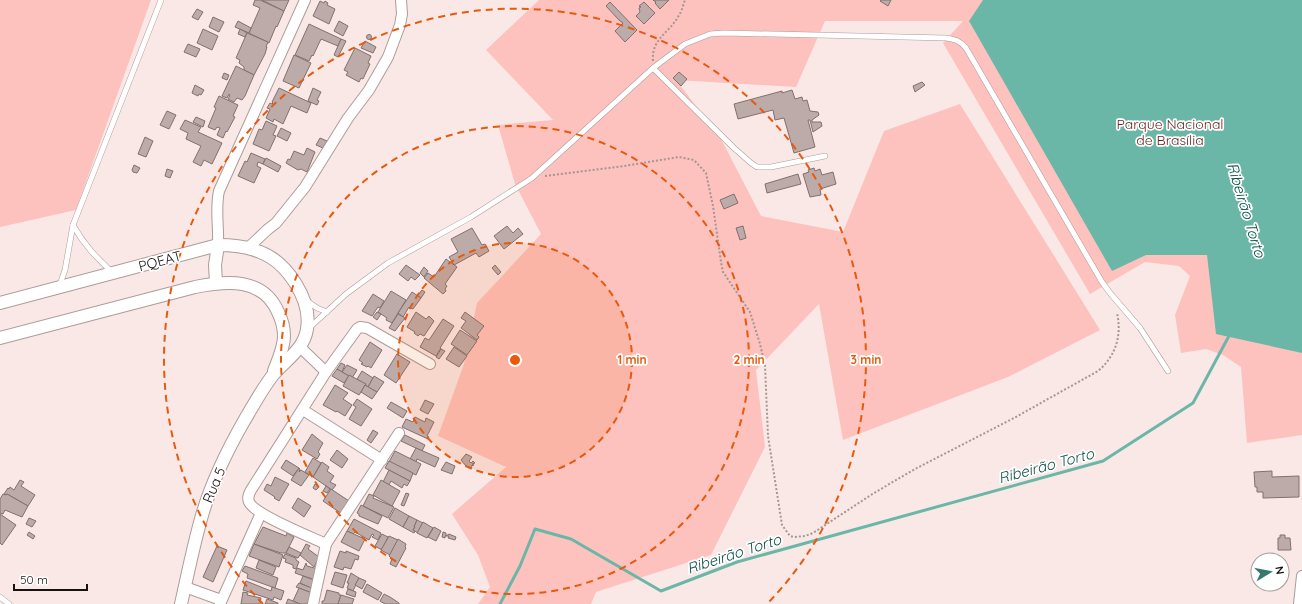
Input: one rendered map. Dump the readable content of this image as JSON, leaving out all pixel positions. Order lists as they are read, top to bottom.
{
  "streets": {
    "street": ["PQEAT", "Rua 5"]
  },
  "water": ["Ribeirão Torto"],
  "parks": ["Parque Nacional de Brasília"],
  "scale_bar": "50 m",
  "north": "right",
  "rings": ["1 min", "2 min", "3 min"]
}
